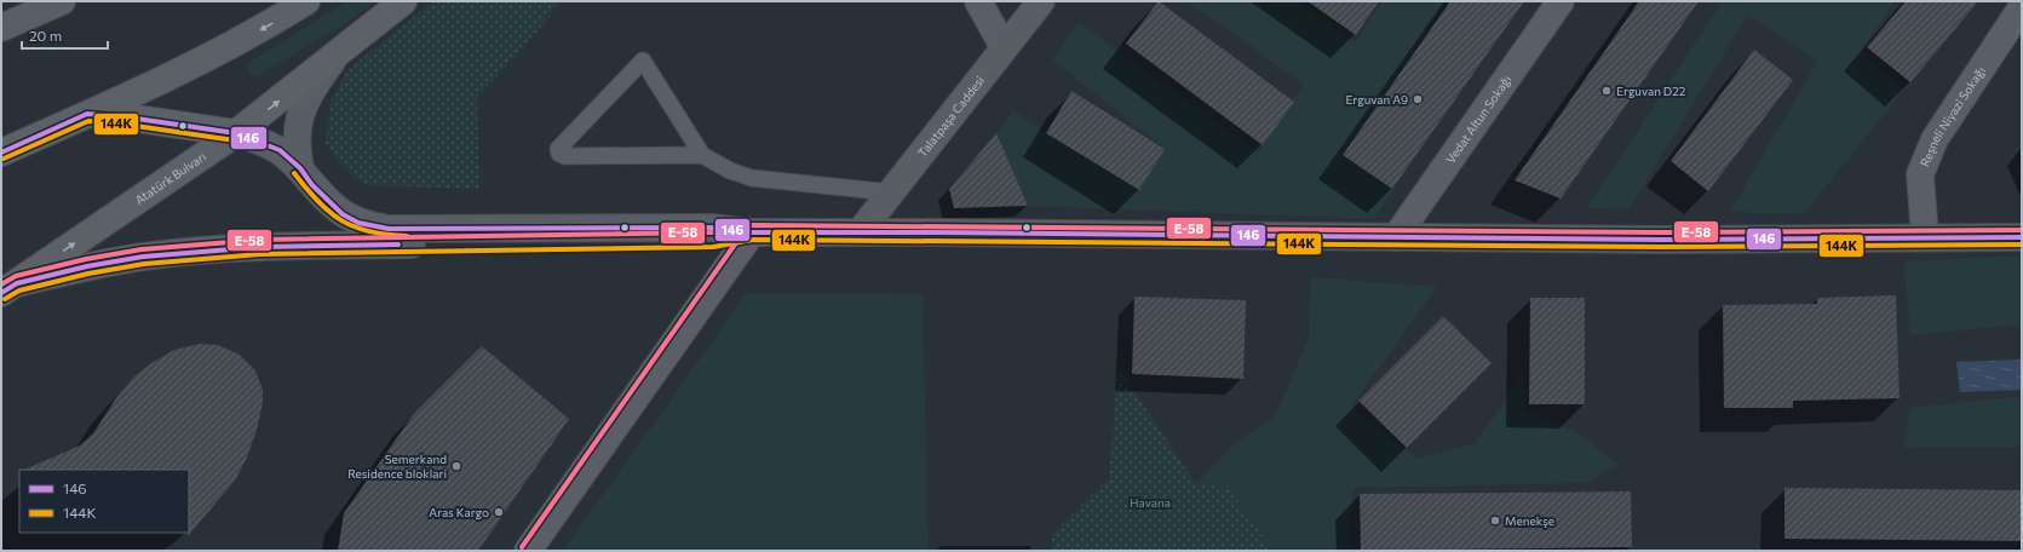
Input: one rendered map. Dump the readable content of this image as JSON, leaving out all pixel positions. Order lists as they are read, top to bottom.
{
  "streets": {
    "main road": ["Talatpaşa Caddesi", "Atatürk Bulvarı"],
    "street": ["Reşneli Niyazi Sokağı", "Vedat Altun Sokağı"]
  },
  "parks": ["Havana"],
  "places": [
    "Erguvan D22",
    "Erguvan A9",
    "Semerkand Residence bloklari",
    "Aras Kargo",
    "Menekşe"
  ],
  "lines": ["transit line 146", "transit line 144K", "transit line E-58"],
  "legend": ["146", "144K"],
  "scale_bar": "20 m"
}
